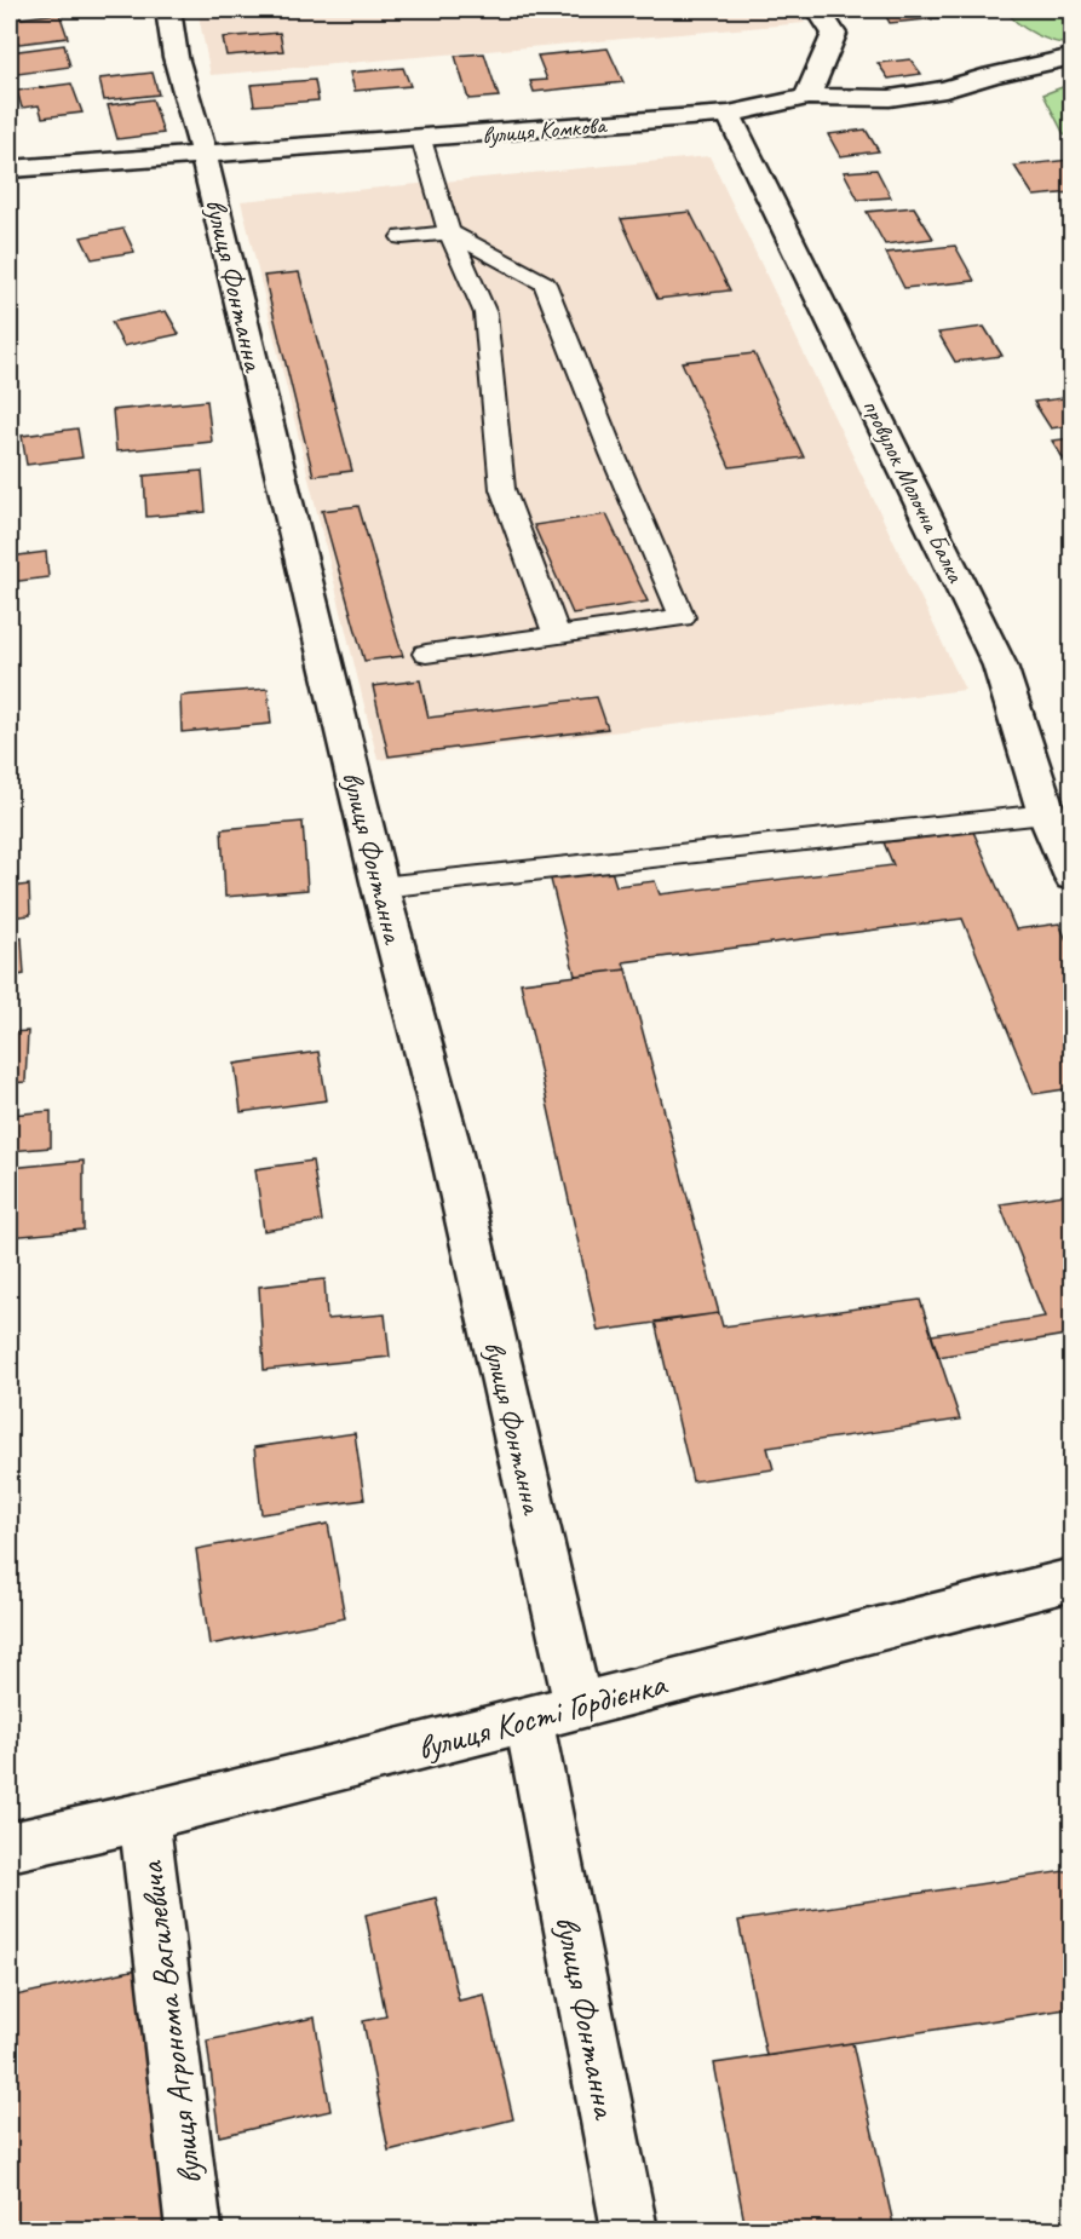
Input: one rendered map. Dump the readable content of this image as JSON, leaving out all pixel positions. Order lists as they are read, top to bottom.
{
  "streets": {
    "street": [
      "вулиця Комкова",
      "вулиця Фонтанна",
      "провулок Молочна Балка",
      "вулиця Кості Гордієнка",
      "вулиця Агронома Вагилевича"
    ]
  },
  "crossings": [
    ["вулиця Комкова", "вулиця Фонтанна"],
    ["вулиця Комкова", "провулок Молочна Балка"],
    ["вулиця Фонтанна", "вулиця Кості Гордієнка"],
    ["вулиця Кості Гордієнка", "вулиця Агронома Вагилевича"]
  ]
}
